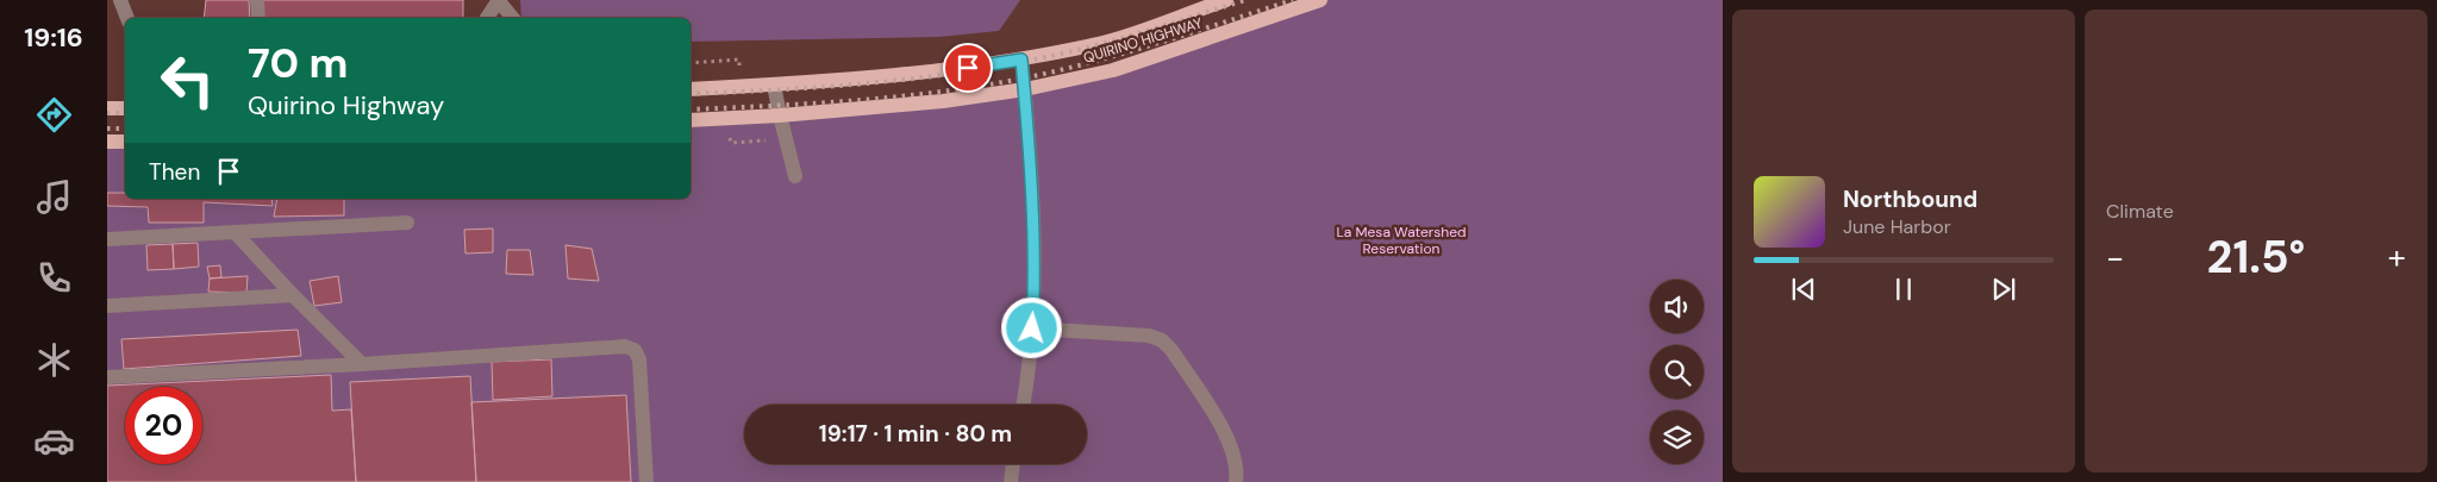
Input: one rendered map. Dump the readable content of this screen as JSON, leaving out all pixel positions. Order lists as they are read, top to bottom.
{
  "streets": {
    "main road": ["QUIRINO HIGHWAY"]
  },
  "parks": ["La Mesa Watershed Reservation"],
  "page": {
    "tabs": "19:16",
    "tile": "Climate",
    "turn": ["70 m", "Quirino Highway"],
    "then": "Then",
    "song": ["Northbound", "June Harbor"],
    "heat": ["−", "21.5°", "+"],
    "limit": "20",
    "trip": "19:17 · 1 min · 80 m"
  }
}
